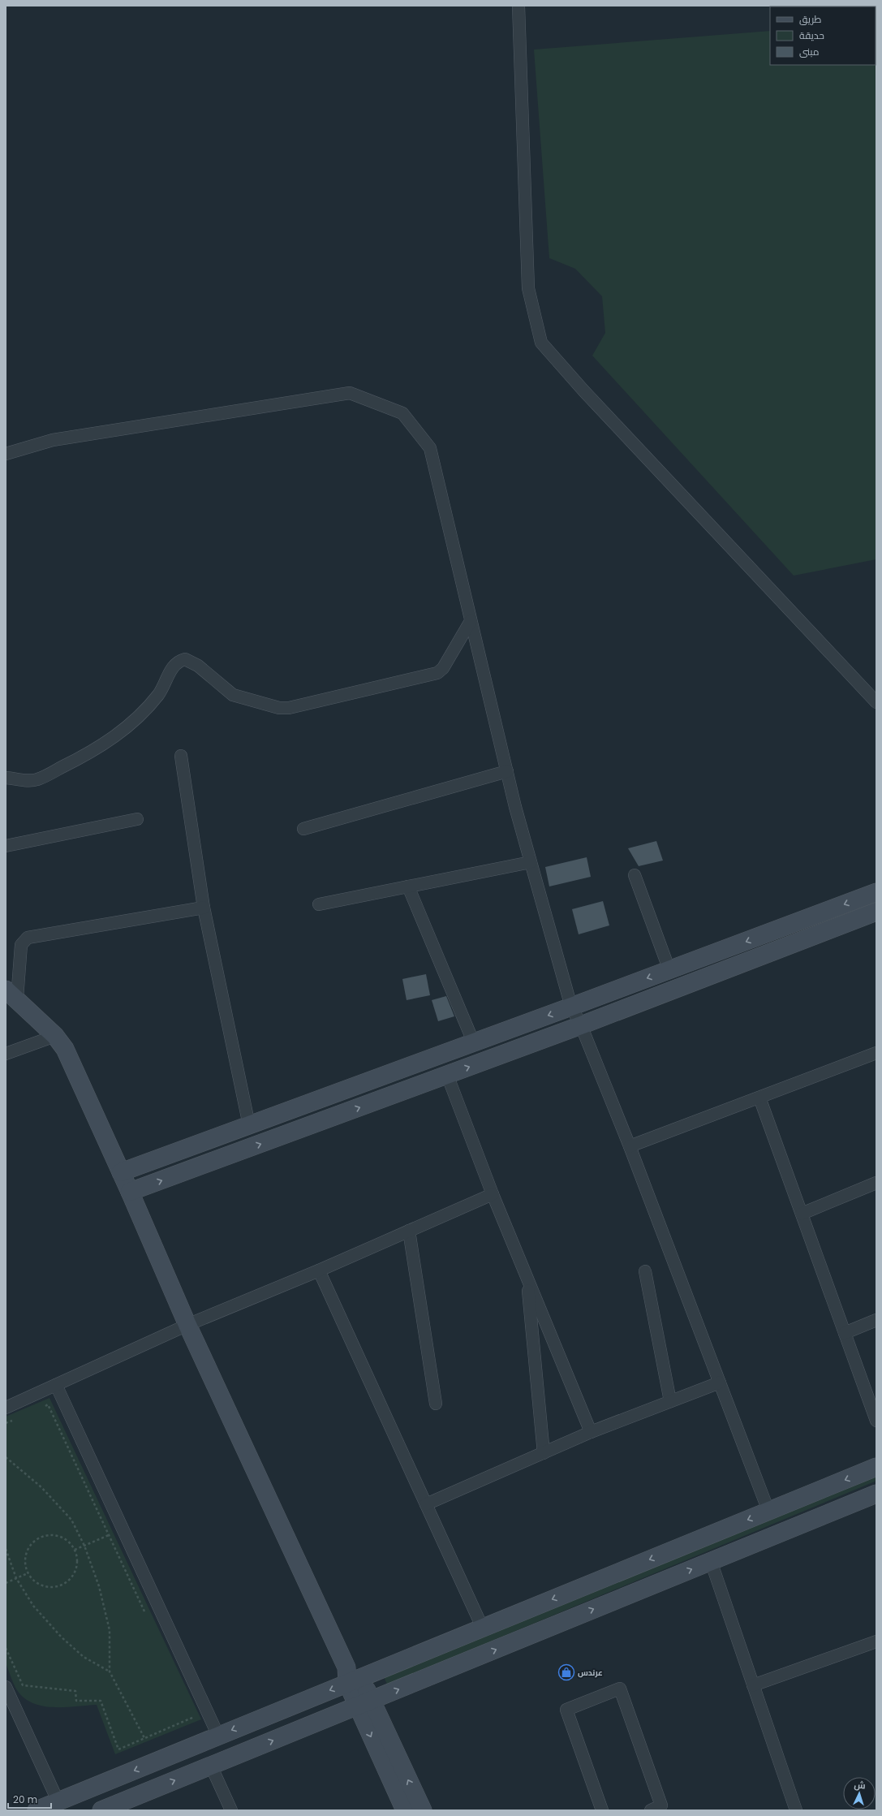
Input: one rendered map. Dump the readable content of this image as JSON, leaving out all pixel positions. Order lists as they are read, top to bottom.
{
  "places": {
    "shop": ["عرندس"]
  },
  "legend": ["طريق", "حديقة", "مبنى"],
  "scale_bar": "20 m",
  "north": "top"
}
